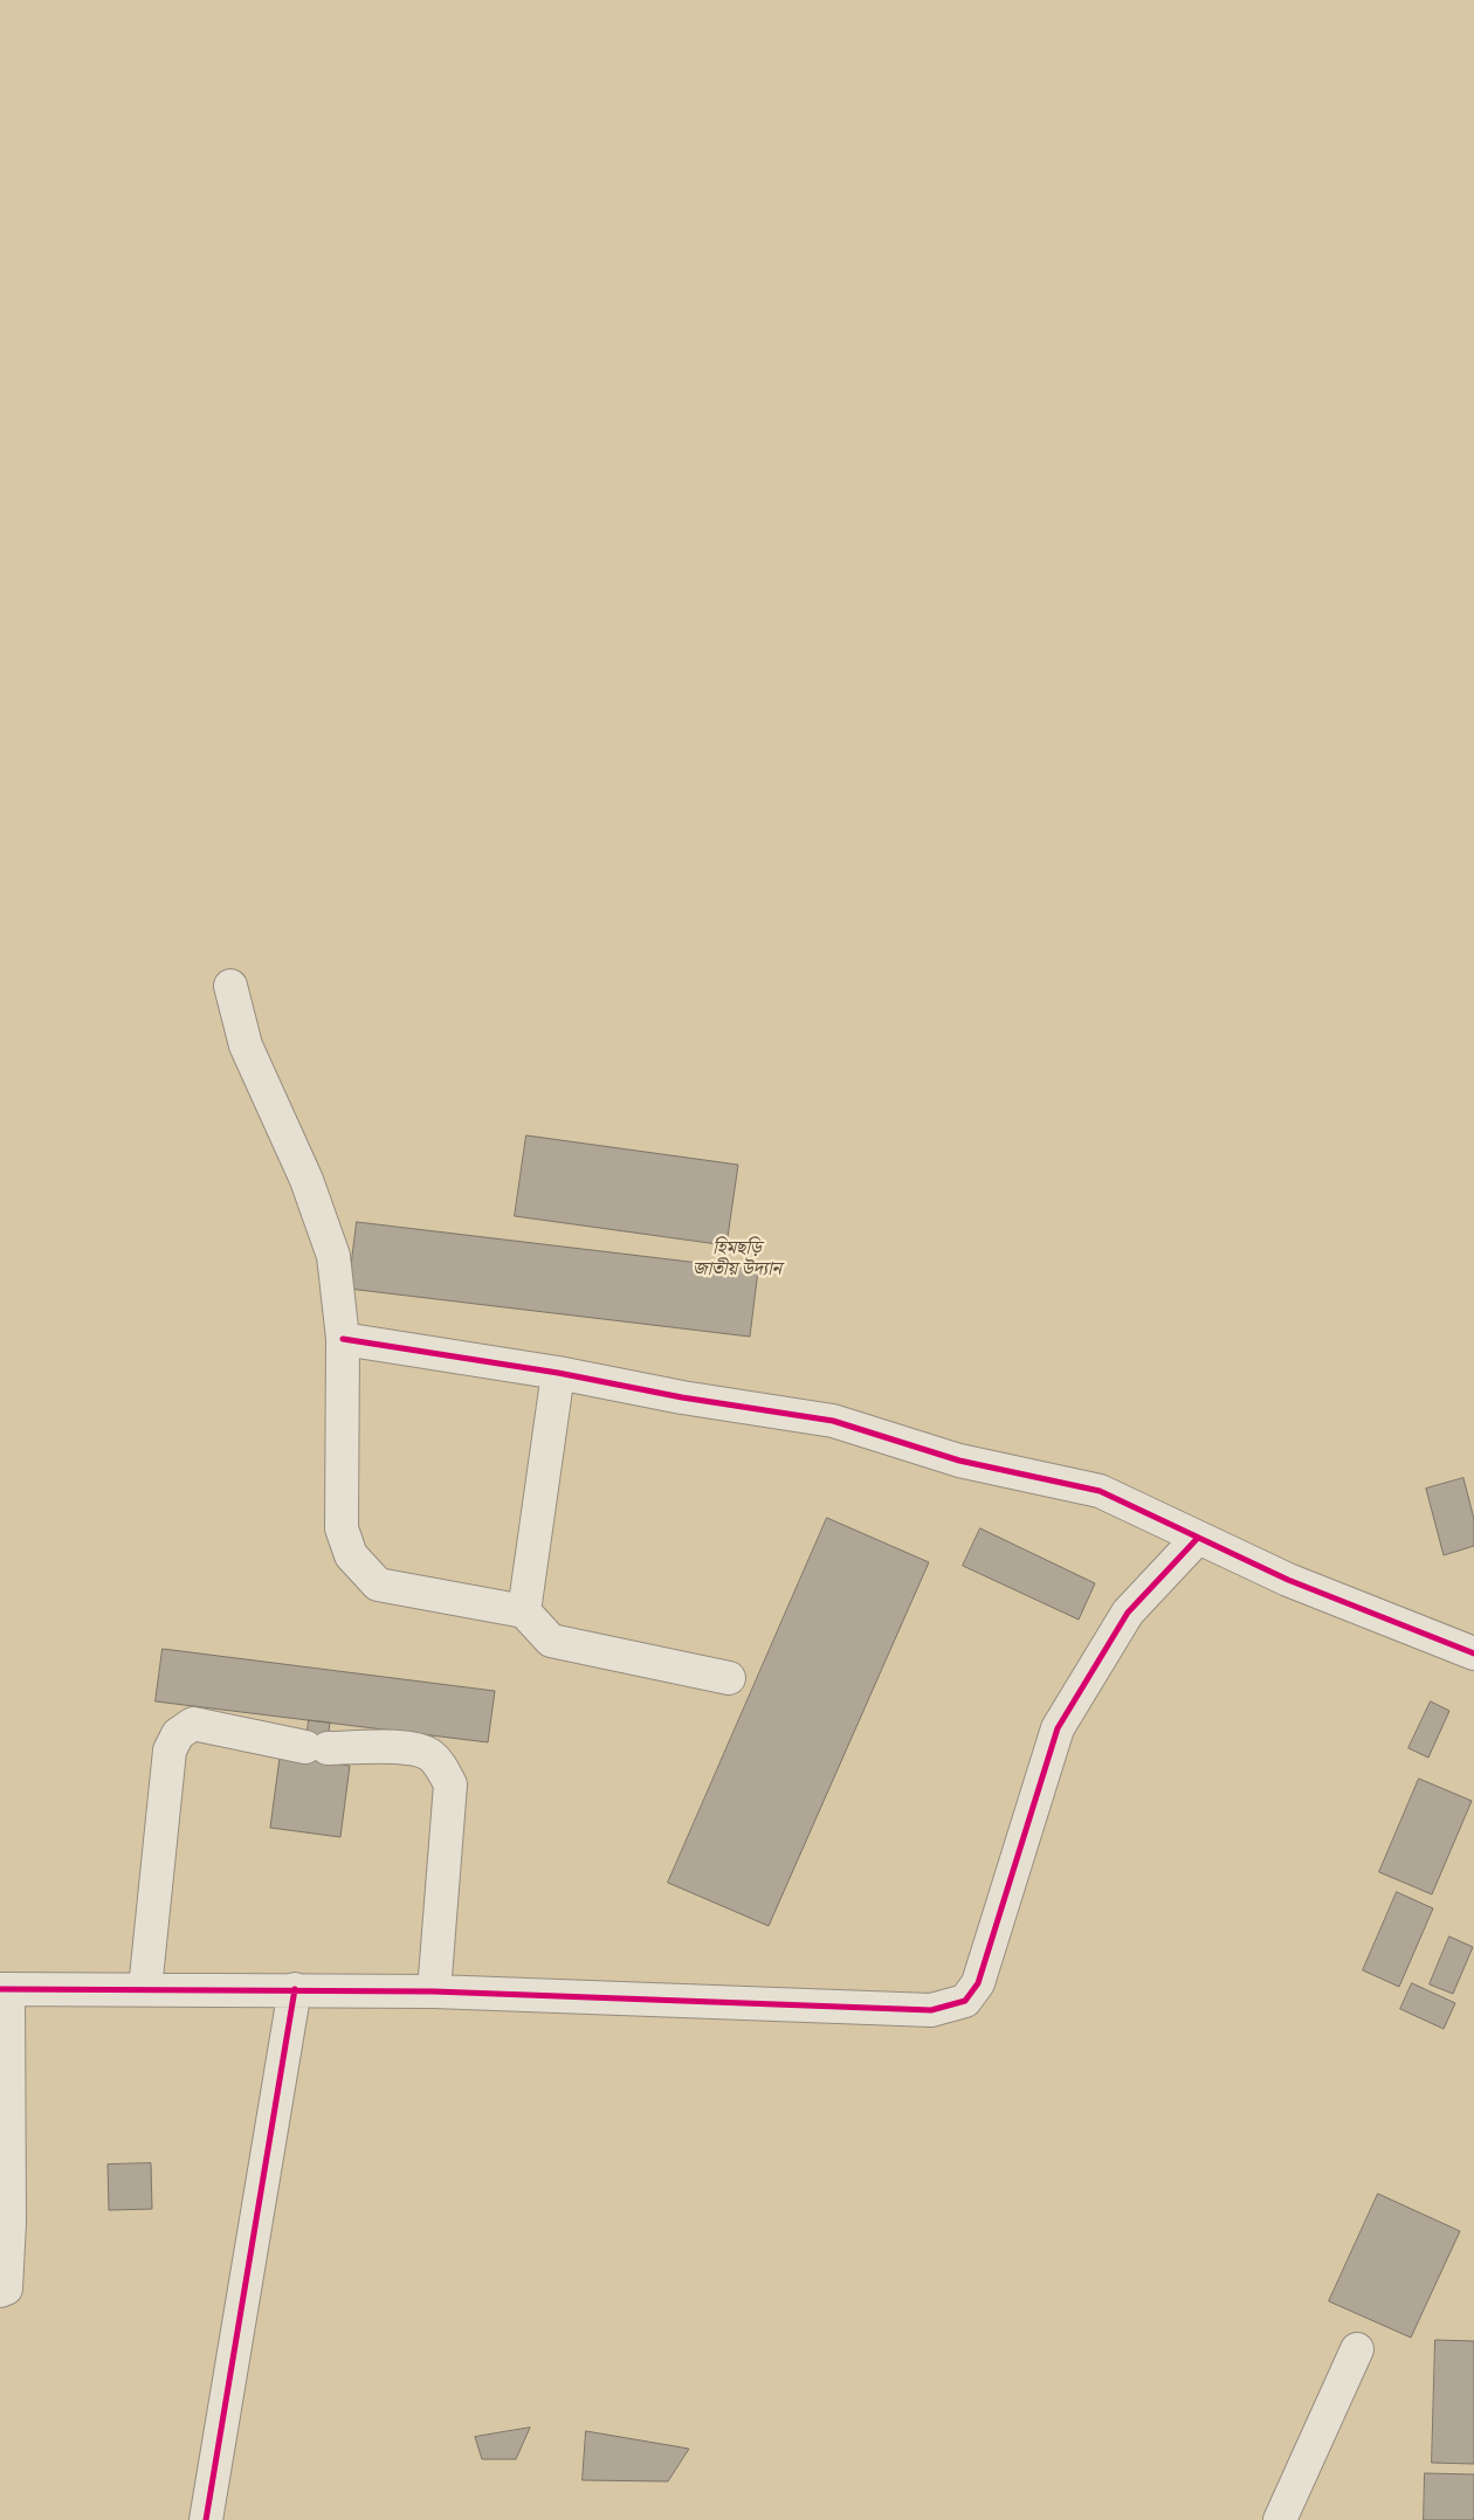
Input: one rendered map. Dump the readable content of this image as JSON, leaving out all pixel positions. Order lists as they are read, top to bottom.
{
  "parks": ["হিমছড়ি জাতীয় উদ্যান"]
}
